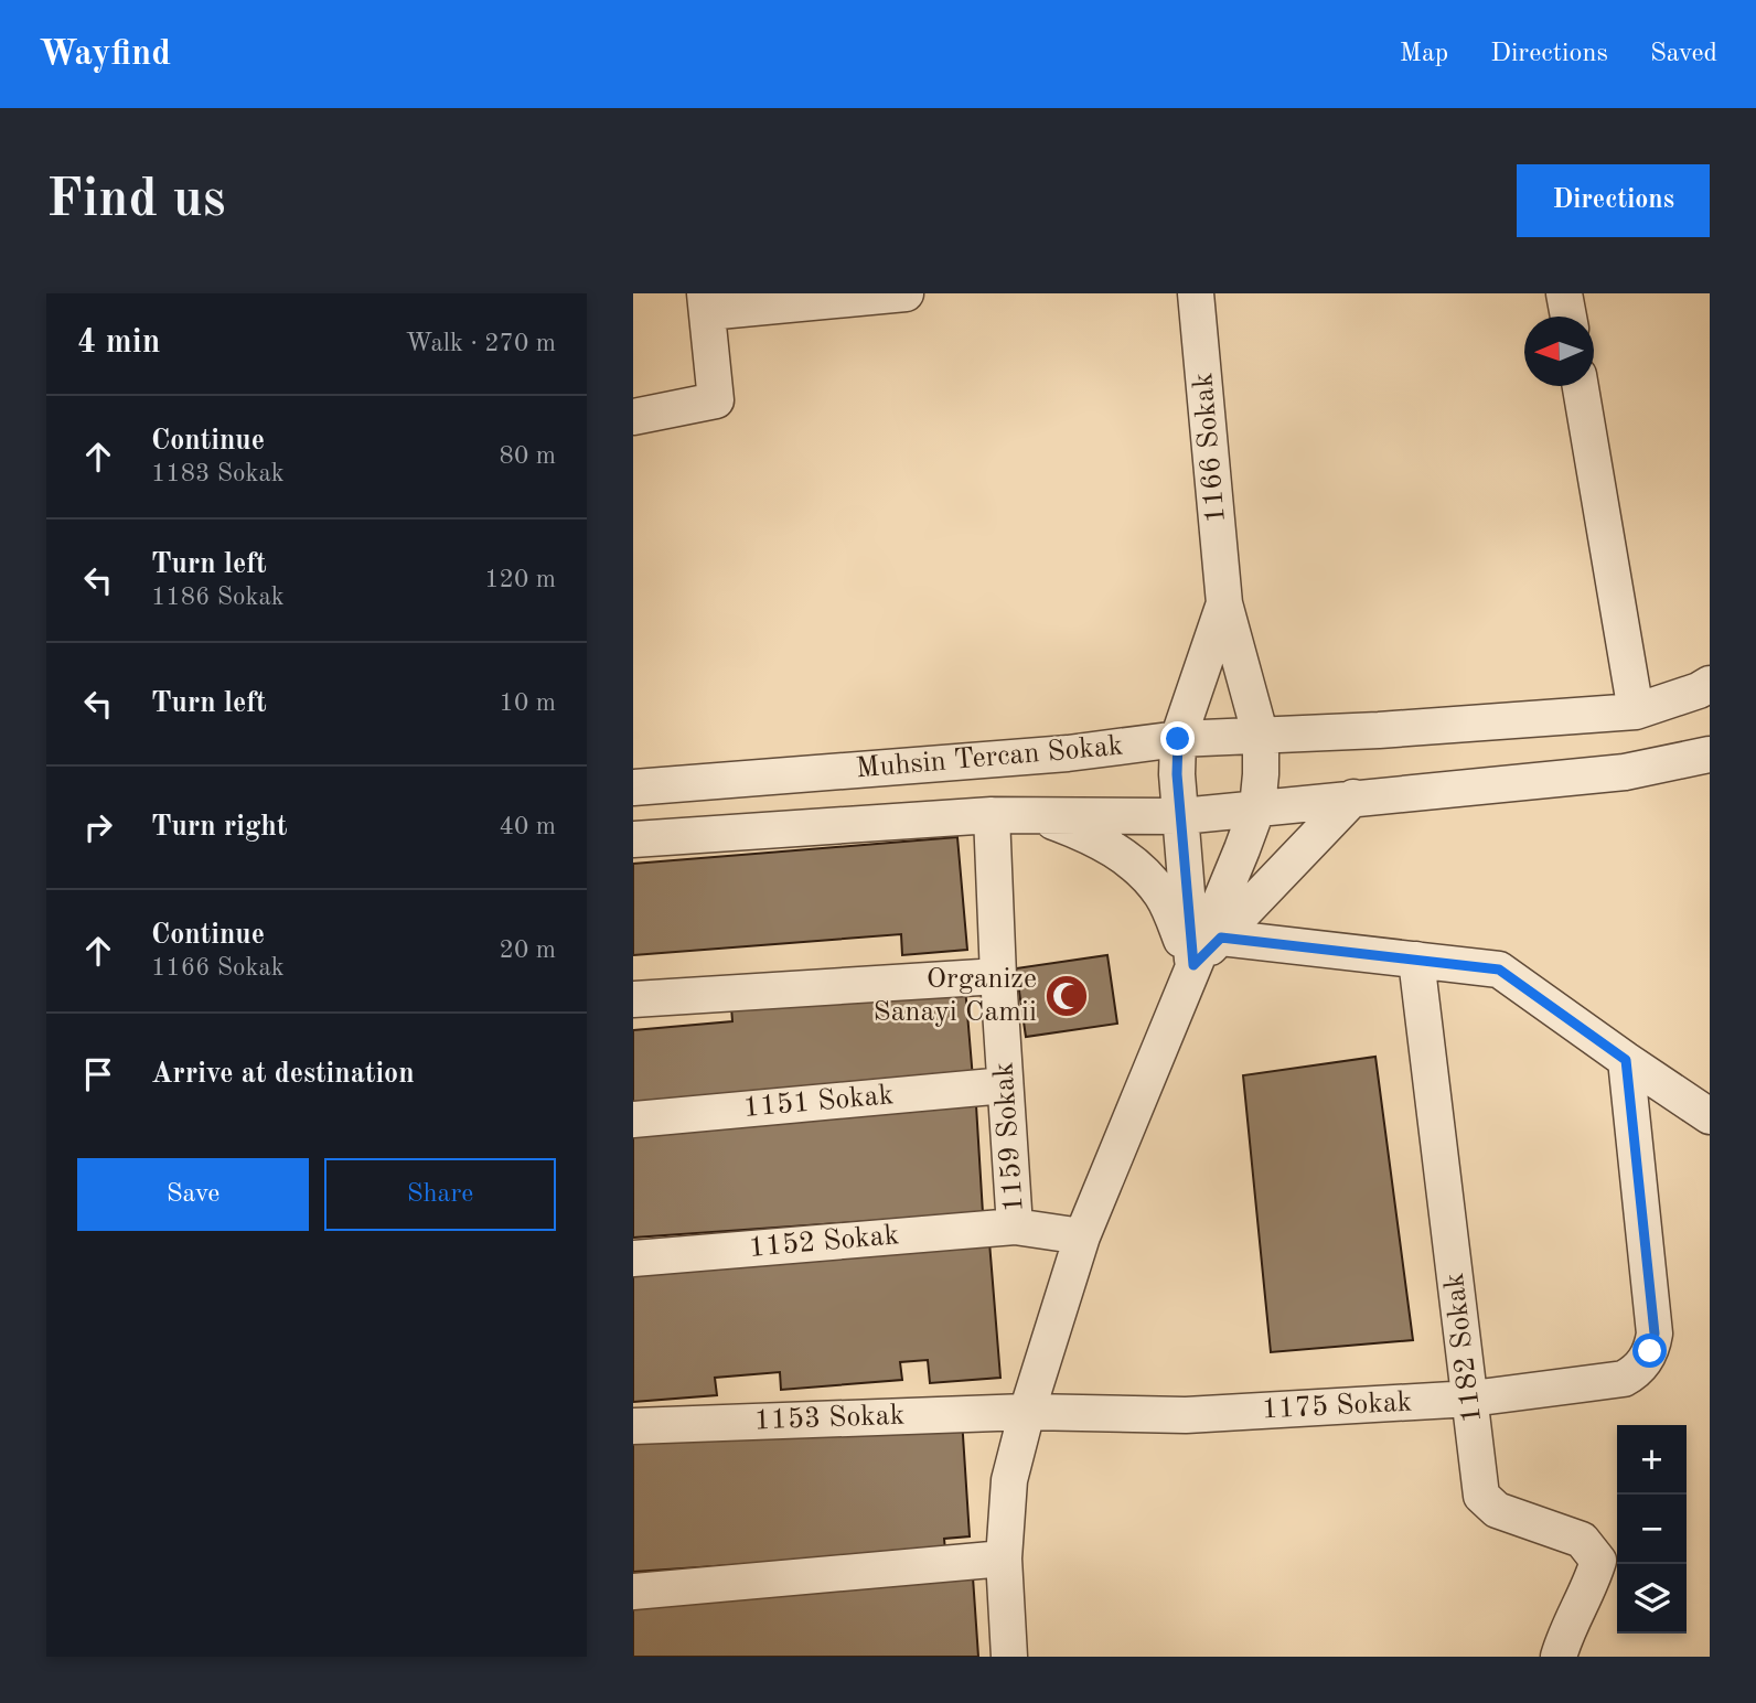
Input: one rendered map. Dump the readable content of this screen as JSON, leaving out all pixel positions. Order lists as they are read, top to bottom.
{
  "streets": {
    "street": [
      "1166 Sokak",
      "Muhsin Tercan Sokak",
      "1151 Sokak",
      "1159 Sokak",
      "1152 Sokak",
      "1182 Sokak",
      "1175 Sokak",
      "1153 Sokak"
    ]
  },
  "crossings": [
    ["1166 Sokak", "Muhsin Tercan Sokak"],
    ["1166 Sokak", "1152 Sokak"],
    ["1166 Sokak", "1175 Sokak"],
    ["1166 Sokak", "1153 Sokak"],
    ["Muhsin Tercan Sokak", "1159 Sokak"],
    ["1151 Sokak", "1159 Sokak"],
    ["1159 Sokak", "1152 Sokak"],
    ["1182 Sokak", "1175 Sokak"],
    ["1175 Sokak", "1153 Sokak"]
  ],
  "places": {
    "mosque": ["Organize Sanayi Camii"]
  },
  "north": "left",
  "page": {
    "header": "Wayfind",
    "nav": ["Map", "Directions", "Saved"],
    "buttons": [
      "Directions",
      ["Save", "Share"]
    ],
    "title": "Find us",
    "heading": ["4 min", "Walk · 270 m"],
    "list": [
      ["Continue", "1183 Sokak", "80 m"],
      ["Turn left", "1186 Sokak", "120 m"],
      ["Turn left", "10 m"],
      ["Turn right", "40 m"],
      ["Continue", "1166 Sokak", "20 m"],
      "Arrive at destination"
    ],
    "map_buttons": ["+", "−"]
  }
}
